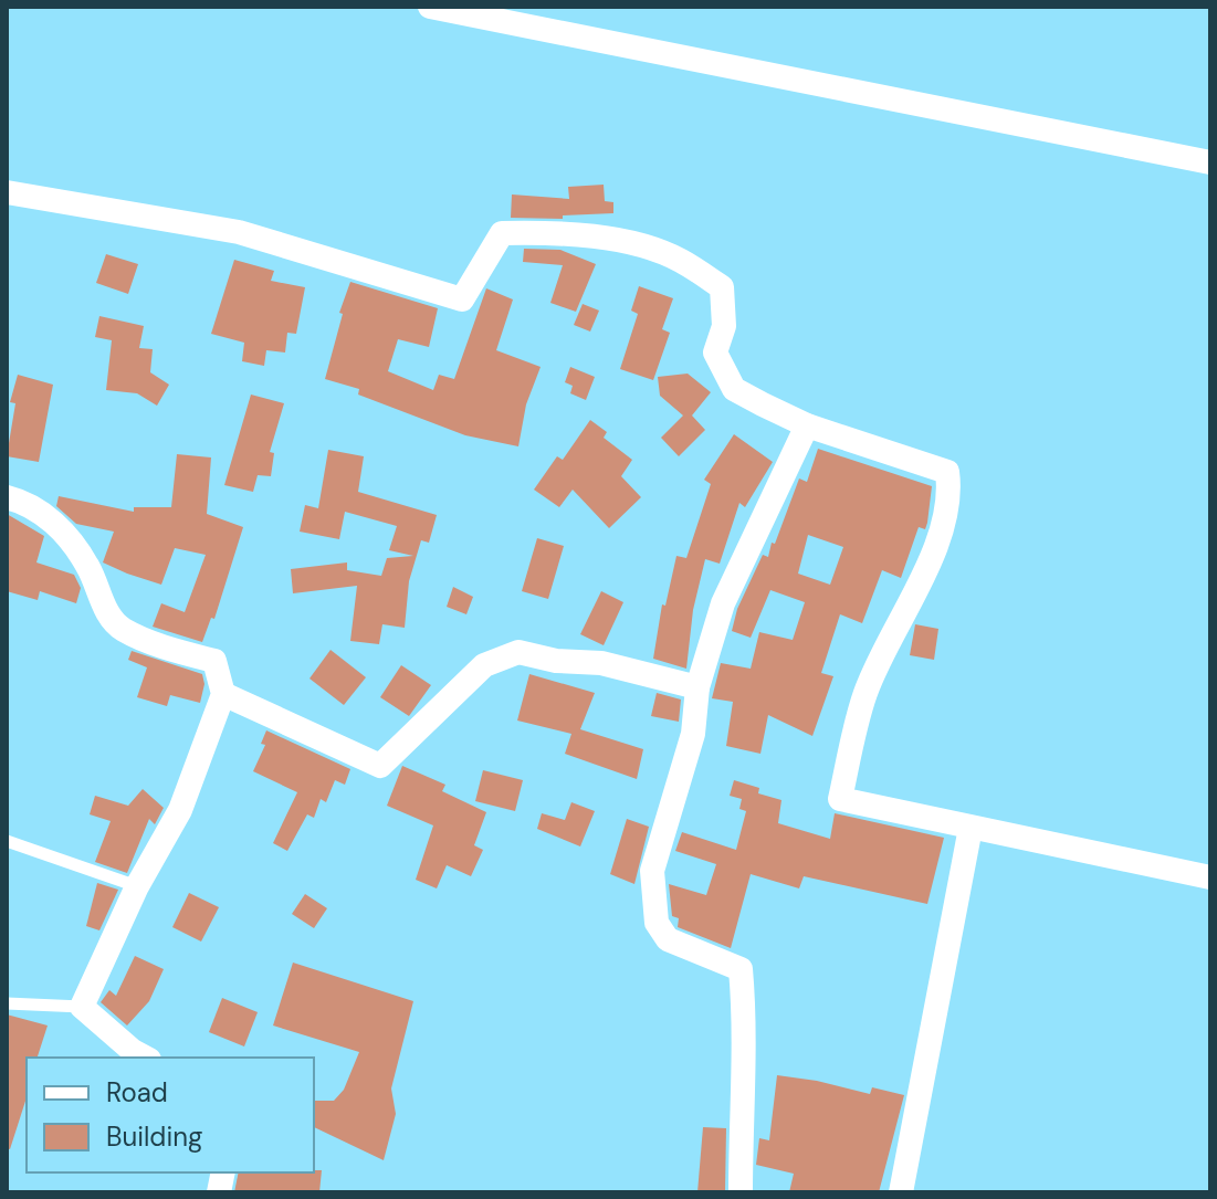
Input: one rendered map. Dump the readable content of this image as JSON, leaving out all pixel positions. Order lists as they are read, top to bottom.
{
  "legend": ["Road", "Building"]
}
